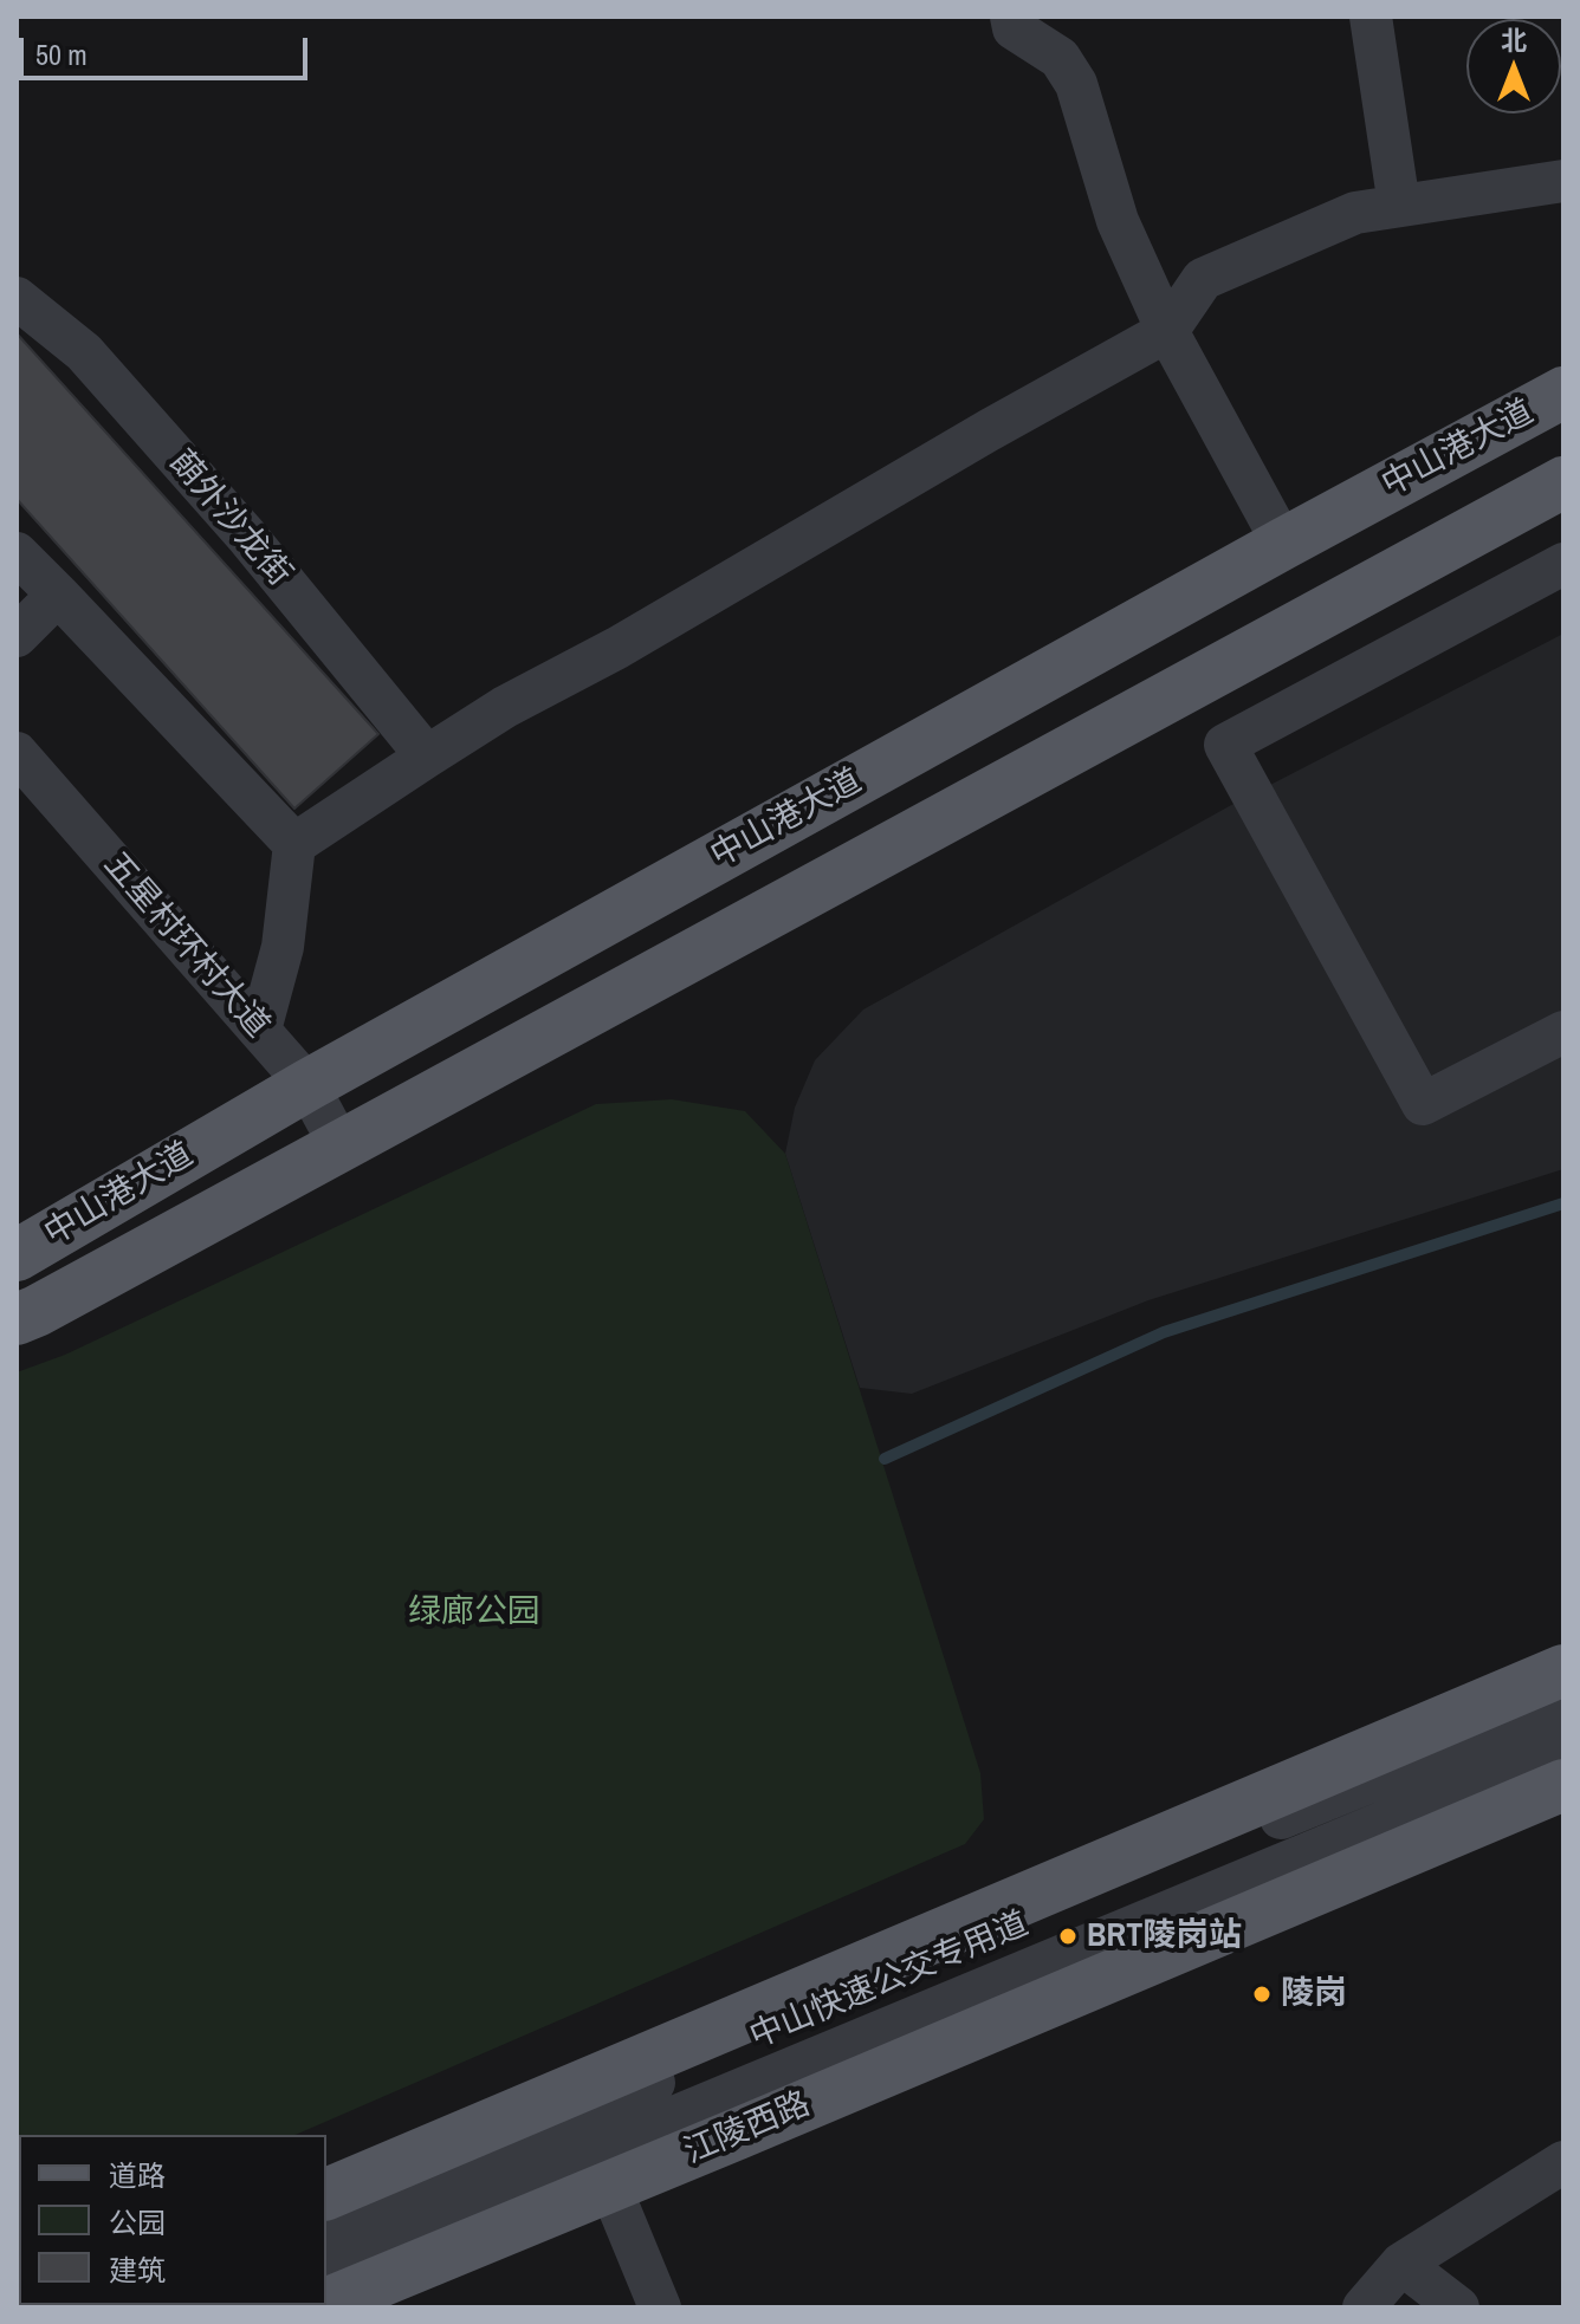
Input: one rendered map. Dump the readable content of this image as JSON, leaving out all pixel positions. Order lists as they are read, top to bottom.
{
  "streets": {
    "main road": ["中山港大道", "江陵西路"],
    "street": ["蓢外沙龙街", "五星村环村大道", "中山快速公交专用道"]
  },
  "crossings": [
    ["中山港大道", "五星村环村大道"]
  ],
  "parks": ["绿廊公园"],
  "places": ["BRT陵岗站", "陵岗"],
  "legend": ["道路", "公园", "建筑"],
  "scale_bar": "50 m",
  "north": "top"
}
